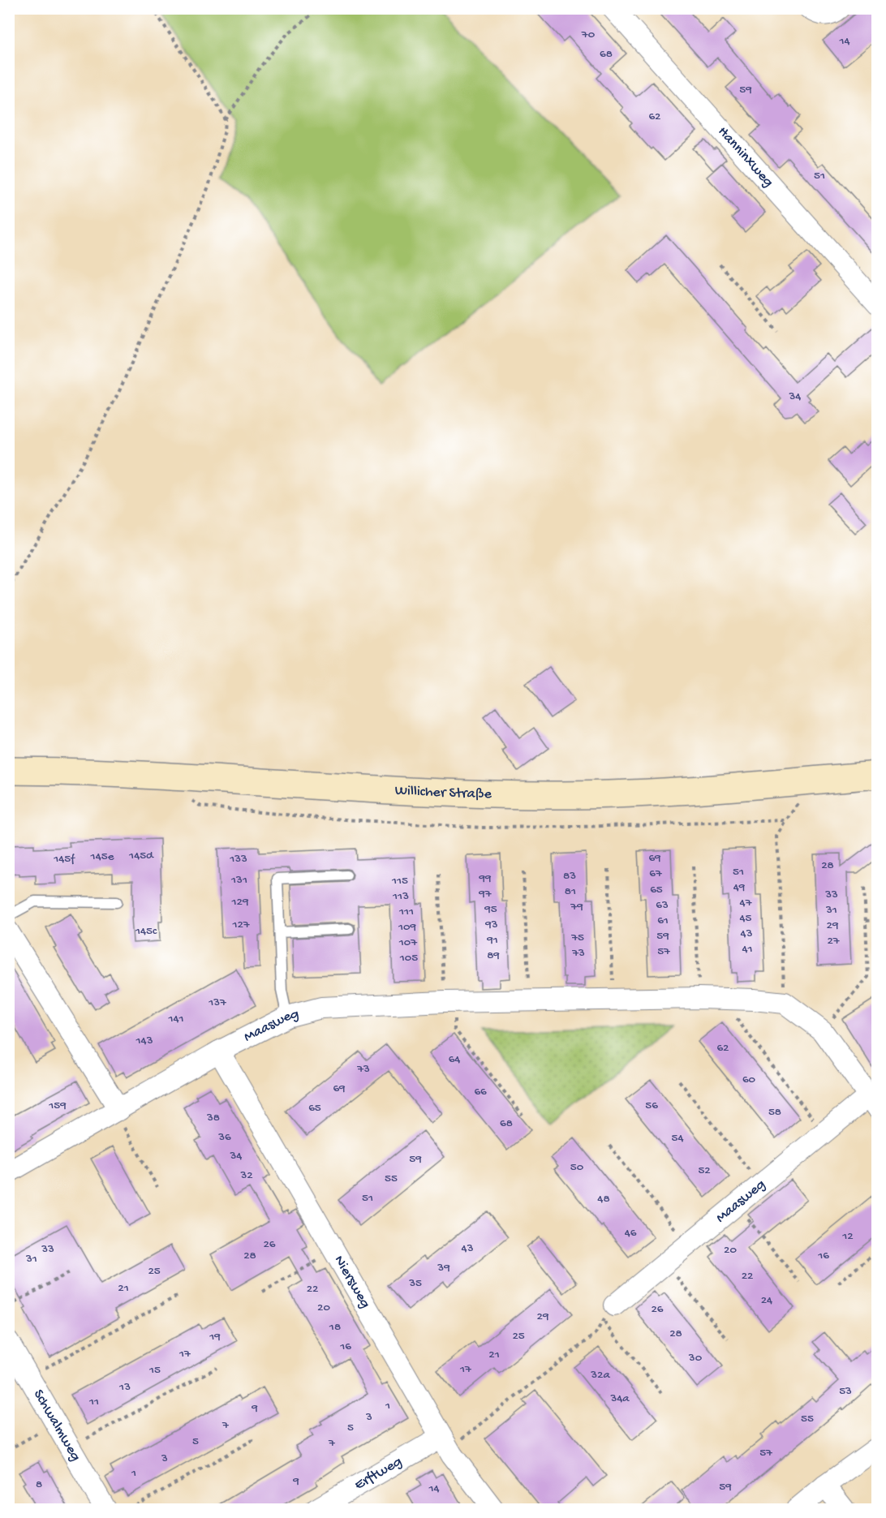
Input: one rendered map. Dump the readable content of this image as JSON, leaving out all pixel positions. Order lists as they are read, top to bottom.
{
  "streets": {
    "street": [
      "Hanninxweg",
      "Willicher Straße",
      "Maasweg",
      "Niersweg",
      "Schwalmweg",
      "Erftweg"
    ]
  },
  "crossings": [
    ["Maasweg", "Niersweg"],
    ["Niersweg", "Erftweg"]
  ],
  "house_numbers": [
    "70",
    "14",
    "68",
    "59",
    "62",
    "51",
    "34",
    "145d",
    "145e",
    "69",
    "145f",
    "133",
    "28",
    "51",
    "67",
    "83",
    "99",
    "131",
    "115",
    "49",
    "65",
    "81",
    "97",
    "33",
    "113",
    "129",
    "47",
    "63",
    "79",
    "95",
    "31",
    "111",
    "45",
    "61",
    "127",
    "93",
    "29",
    "109",
    "145c",
    "43",
    "59",
    "75",
    "91",
    "27",
    "107",
    "41",
    "57",
    "73",
    "89",
    "105",
    "137",
    "141",
    "143",
    "62",
    "64",
    "73",
    "60",
    "69",
    "66",
    "159",
    "56",
    "65",
    "58",
    "38",
    "68",
    "36",
    "54",
    "34",
    "59",
    "50",
    "52",
    "32",
    "55",
    "51",
    "48",
    "46",
    "12",
    "26",
    "43",
    "33",
    "20",
    "28",
    "16",
    "31",
    "39",
    "25",
    "22",
    "35",
    "21",
    "22",
    "24",
    "20",
    "26",
    "29",
    "18",
    "28",
    "25",
    "19",
    "16",
    "17",
    "21",
    "30",
    "17",
    "15",
    "32a",
    "13",
    "53",
    "34a",
    "11",
    "1",
    "9",
    "3",
    "55",
    "7",
    "5",
    "5",
    "7",
    "57",
    "3",
    "1",
    "9",
    "8",
    "59",
    "14"
  ]
}
